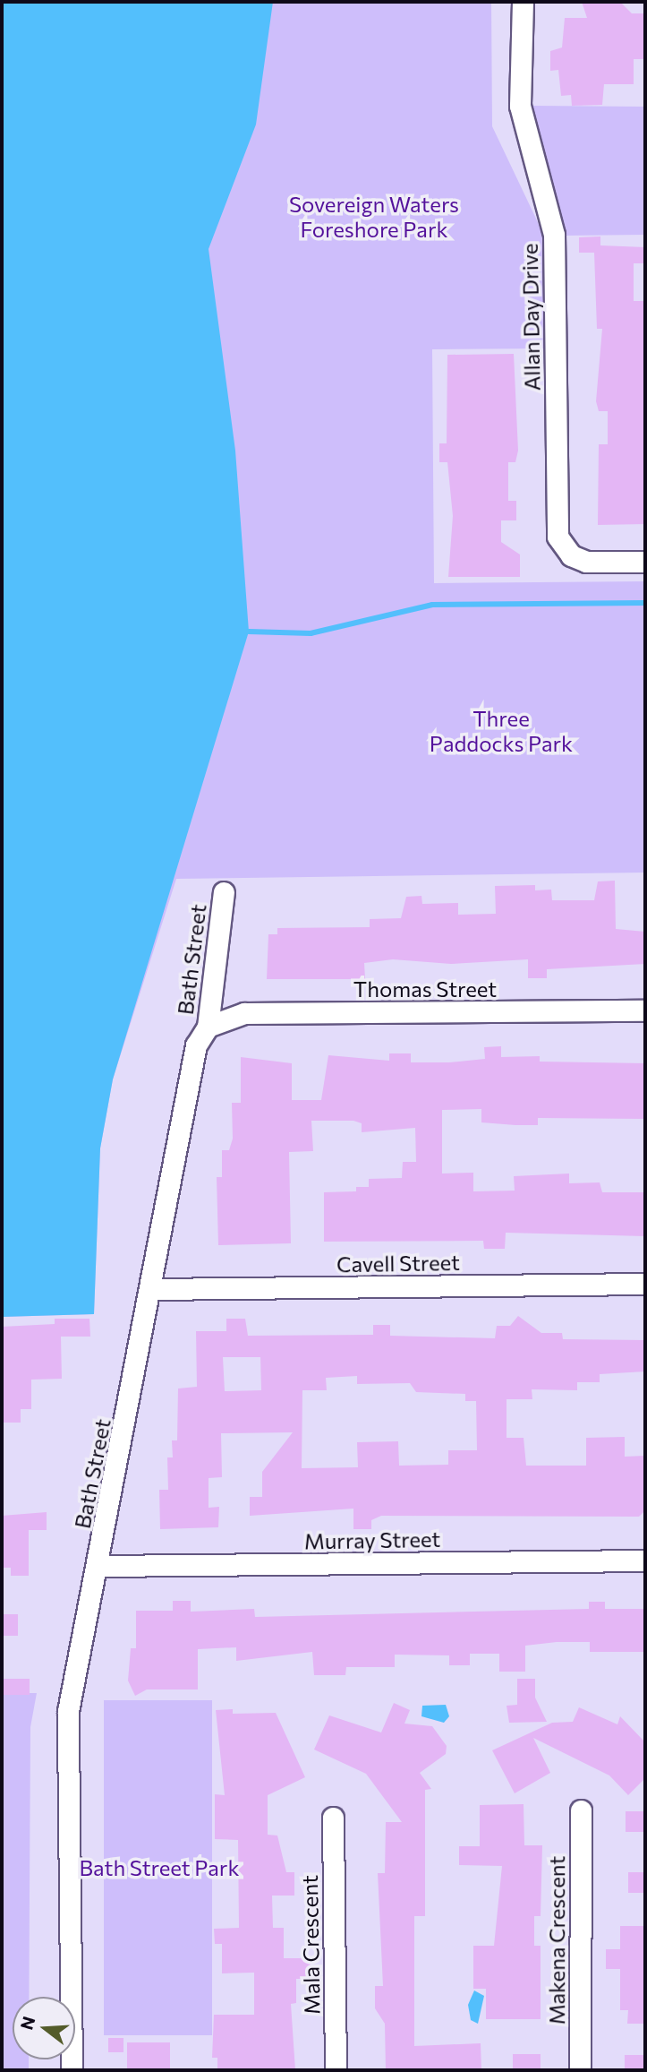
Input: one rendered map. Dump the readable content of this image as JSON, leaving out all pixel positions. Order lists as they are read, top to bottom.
{
  "streets": {
    "street": [
      "Allan Day Drive",
      "Bath Street",
      "Thomas Street",
      "Cavell Street",
      "Murray Street",
      "Makena Crescent",
      "Mala Crescent"
    ]
  },
  "crossings": [
    ["Bath Street", "Thomas Street"],
    ["Bath Street", "Cavell Street"],
    ["Bath Street", "Murray Street"]
  ],
  "parks": ["Sovereign Waters Foreshore Park", "Three Paddocks Park", "Bath Street Park"],
  "north": "left"
}
